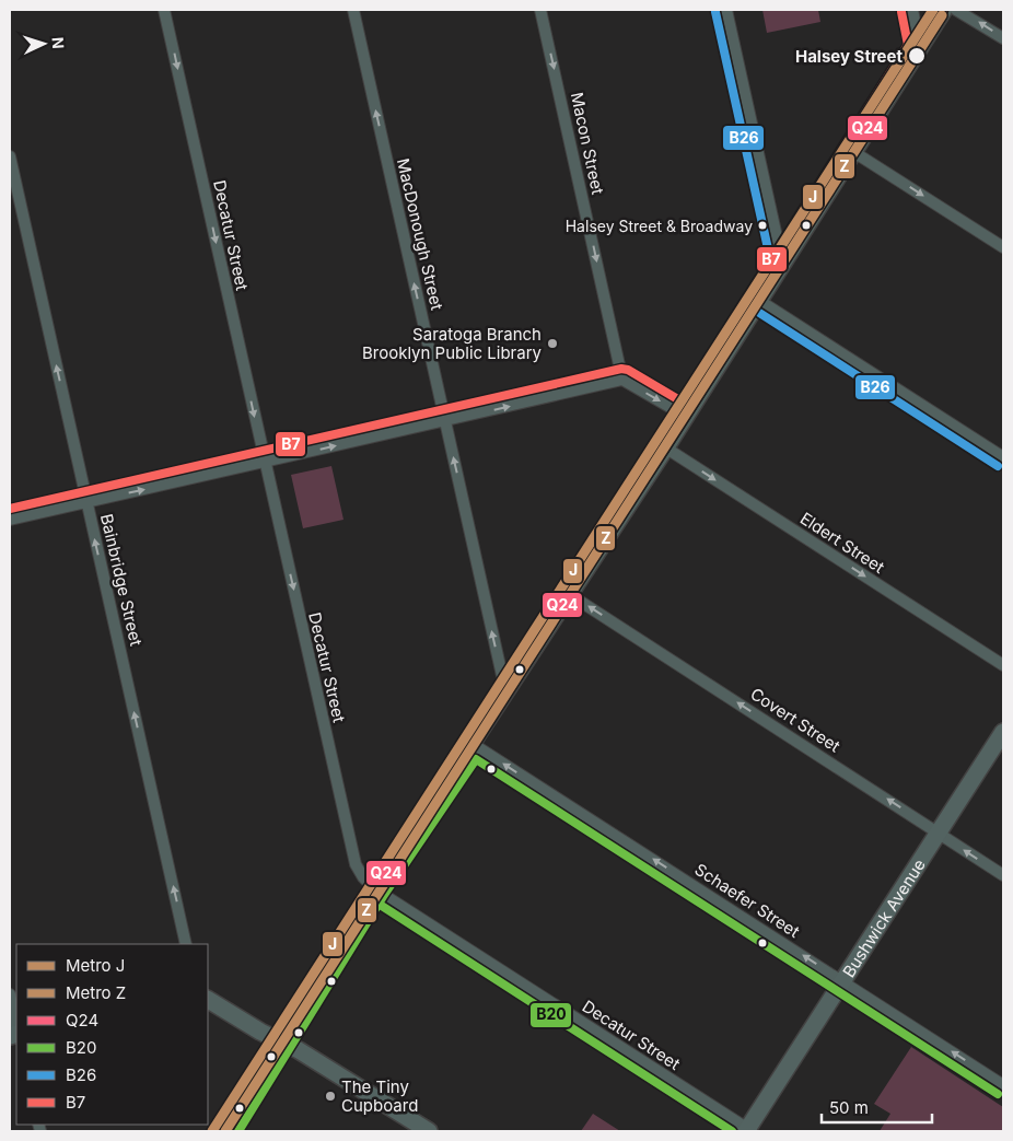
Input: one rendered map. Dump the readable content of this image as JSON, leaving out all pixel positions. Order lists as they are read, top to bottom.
{
  "streets": {
    "main road": ["Bushwick Avenue"],
    "street": [
      "Macon Street",
      "MacDonough Street",
      "Decatur Street",
      "Eldert Street",
      "Bainbridge Street",
      "Covert Street",
      "Schaefer Street"
    ]
  },
  "crossings": [
    ["Decatur Street", "Bushwick Avenue"],
    ["Covert Street", "Bushwick Avenue"],
    ["Schaefer Street", "Bushwick Avenue"]
  ],
  "one_way": [
    "Macon Street",
    "MacDonough Street",
    "Decatur Street",
    "Eldert Street",
    "Bainbridge Street",
    "Covert Street",
    "Schaefer Street"
  ],
  "places": [
    "Halsey Street",
    "Halsey Street & Broadway",
    "Saratoga Branch Brooklyn Public Library",
    "The Tiny Cupboard"
  ],
  "lines": [
    "metro line J",
    "transit line Q24",
    "transit line B26",
    "transit line B7",
    "metro line Z",
    "transit line B20"
  ],
  "legend": [
    "Metro J",
    "Metro Z",
    "Q24",
    "B20",
    "B26",
    "B7"
  ],
  "scale_bar": "50 m",
  "north": "right"
}
